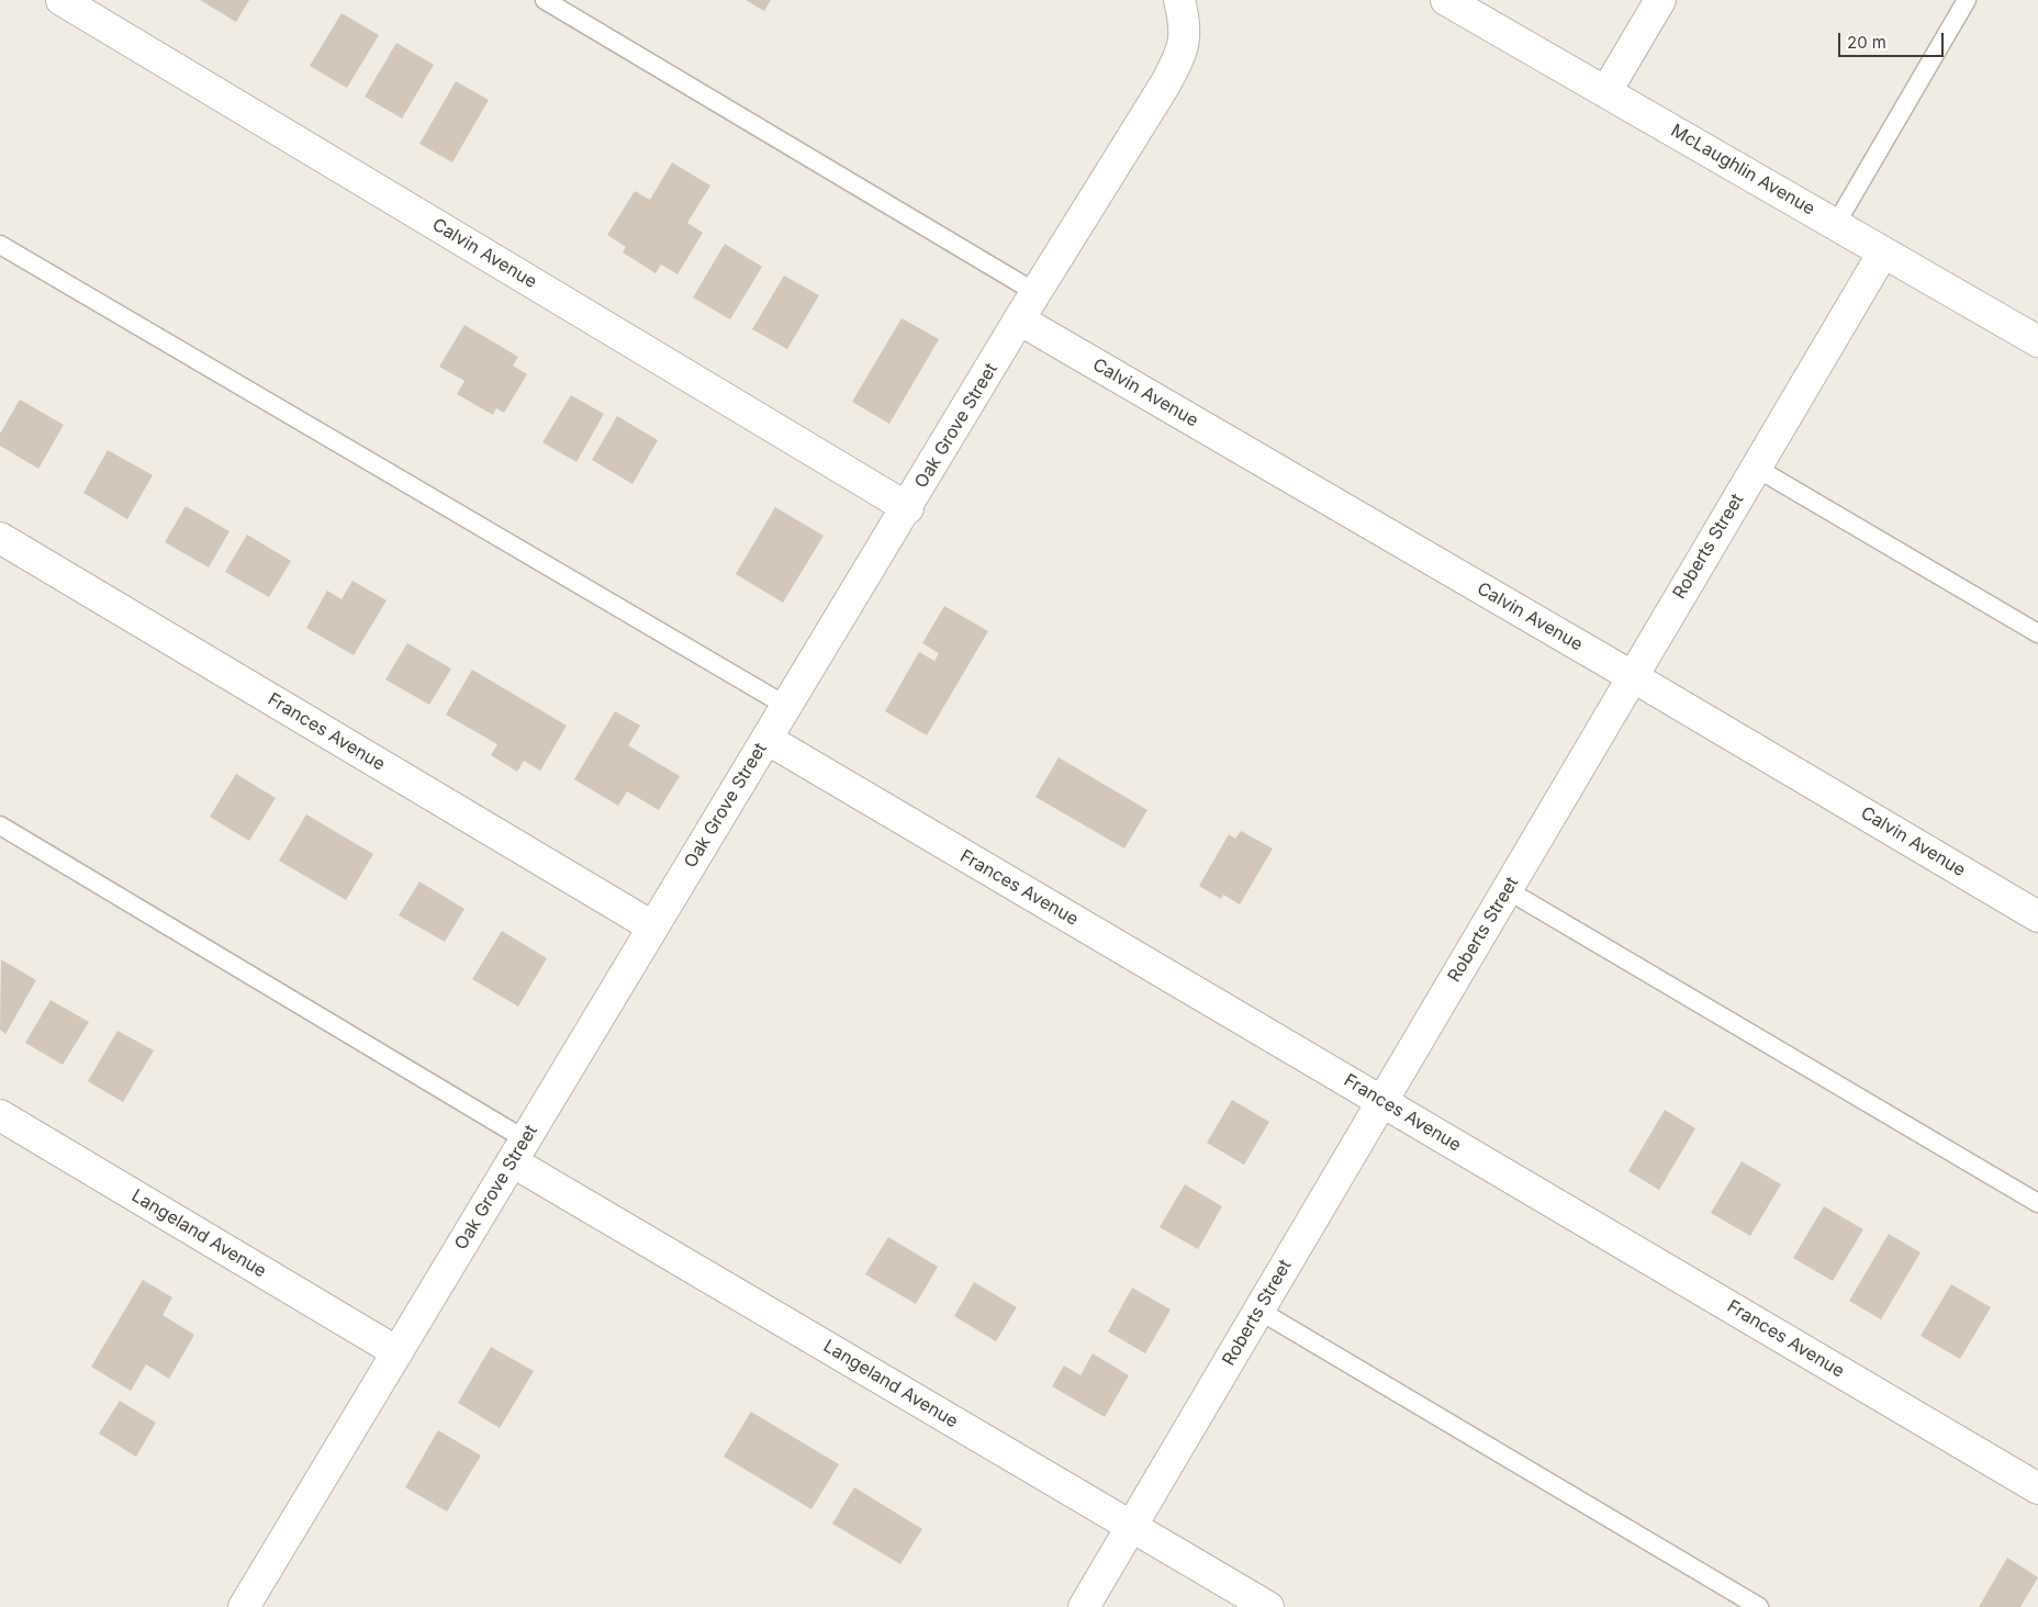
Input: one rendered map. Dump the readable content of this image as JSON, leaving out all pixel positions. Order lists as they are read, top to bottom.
{
  "streets": {
    "street": [
      "McLaughlin Avenue",
      "Calvin Avenue",
      "Oak Grove Street",
      "Roberts Street",
      "Frances Avenue",
      "Langeland Avenue"
    ]
  },
  "crossings": [
    ["McLaughlin Avenue", "Roberts Street"],
    ["Calvin Avenue", "Oak Grove Street"],
    ["Calvin Avenue", "Roberts Street"],
    ["Oak Grove Street", "Frances Avenue"],
    ["Oak Grove Street", "Langeland Avenue"],
    ["Roberts Street", "Frances Avenue"],
    ["Roberts Street", "Langeland Avenue"]
  ],
  "scale_bar": "20 m"
}
